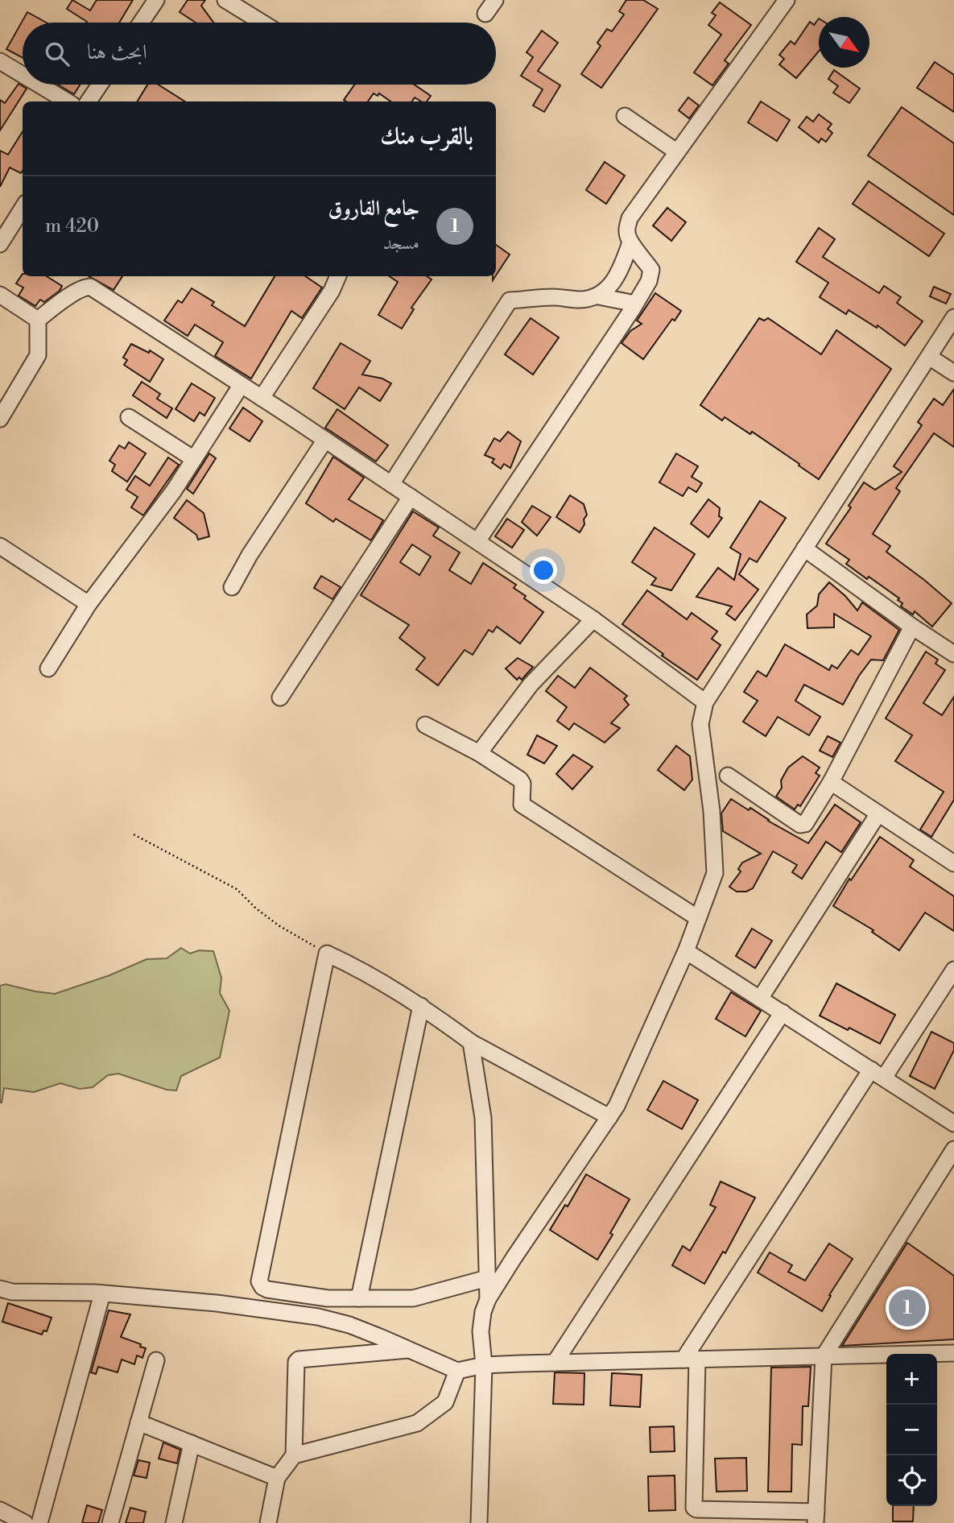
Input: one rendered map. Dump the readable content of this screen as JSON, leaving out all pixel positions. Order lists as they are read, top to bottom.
{
  "north": "bottom right",
  "page": {
    "search": "ابحث هنا",
    "heading": "بالقرب منك",
    "list": [
      {
        "mark": "1",
        "name": "جامع الفاروق",
        "note": "مسجد",
        "value": "420 m"
      }
    ],
    "pins": "1",
    "map_buttons": ["+", "−"]
  }
}
